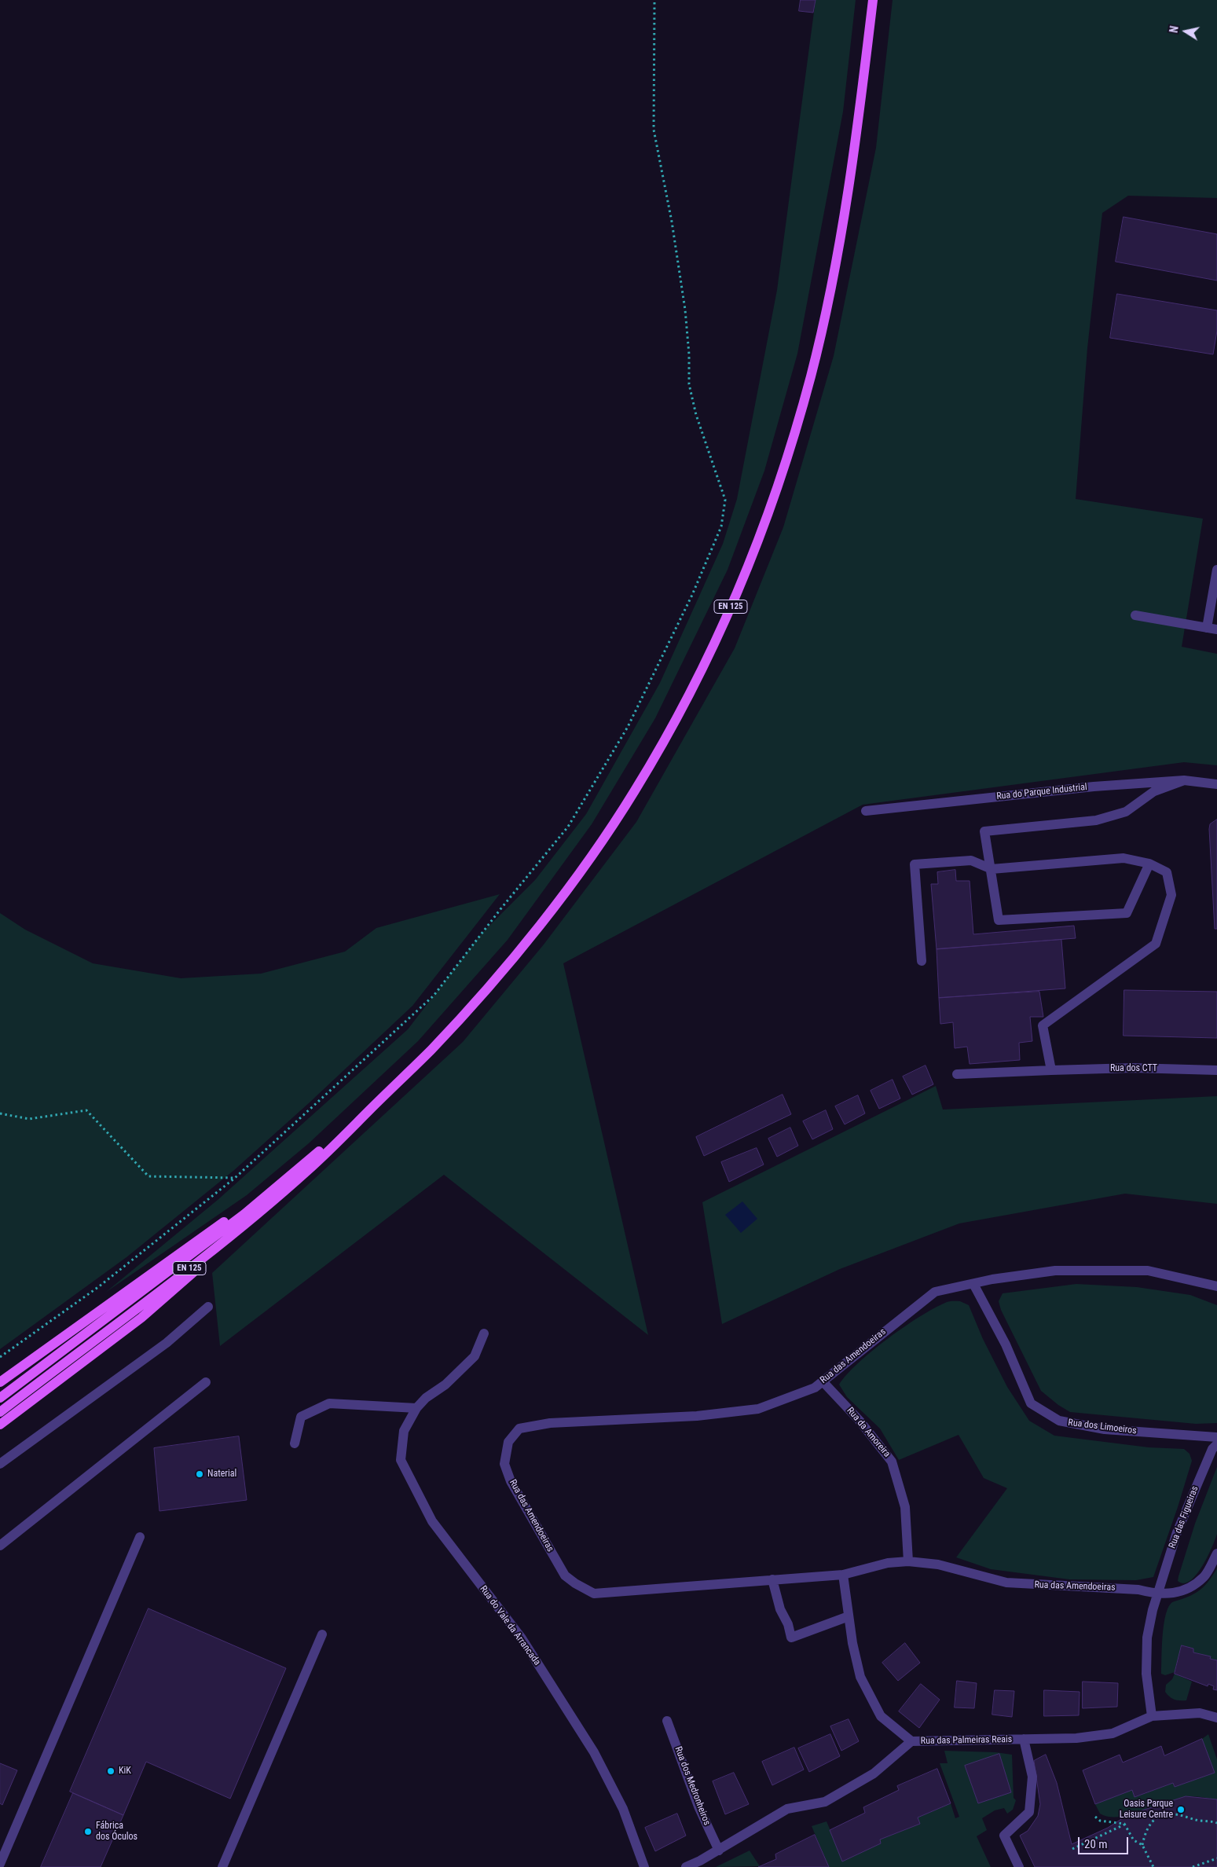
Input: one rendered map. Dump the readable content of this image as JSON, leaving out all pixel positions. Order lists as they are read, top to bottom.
{
  "streets": {
    "main road": ["EN 125"],
    "street": [
      "Rua do Parque Industrial",
      "Rua dos CTT",
      "Rua das Amendoeiras",
      "Rua dos Limoeiros",
      "Rua da Amoreira",
      "Rua das Figueiras",
      "Rua do Vale da Arrancada",
      "Rua das Palmeiras Reais",
      "Rua dos Medronheiros"
    ]
  },
  "crossings": [
    ["Rua das Amendoeiras", "Rua dos Limoeiros"],
    ["Rua das Amendoeiras", "Rua da Amoreira"],
    ["Rua das Amendoeiras", "Rua das Figueiras"],
    ["Rua das Figueiras", "Rua das Palmeiras Reais"],
    ["Rua das Palmeiras Reais", "Rua dos Medronheiros"]
  ],
  "places": [
    "Naterial",
    "KiK",
    "Oasis Parque Leisure Centre",
    "Fábrica dos Óculos"
  ],
  "scale_bar": "20 m",
  "north": "left"
}
